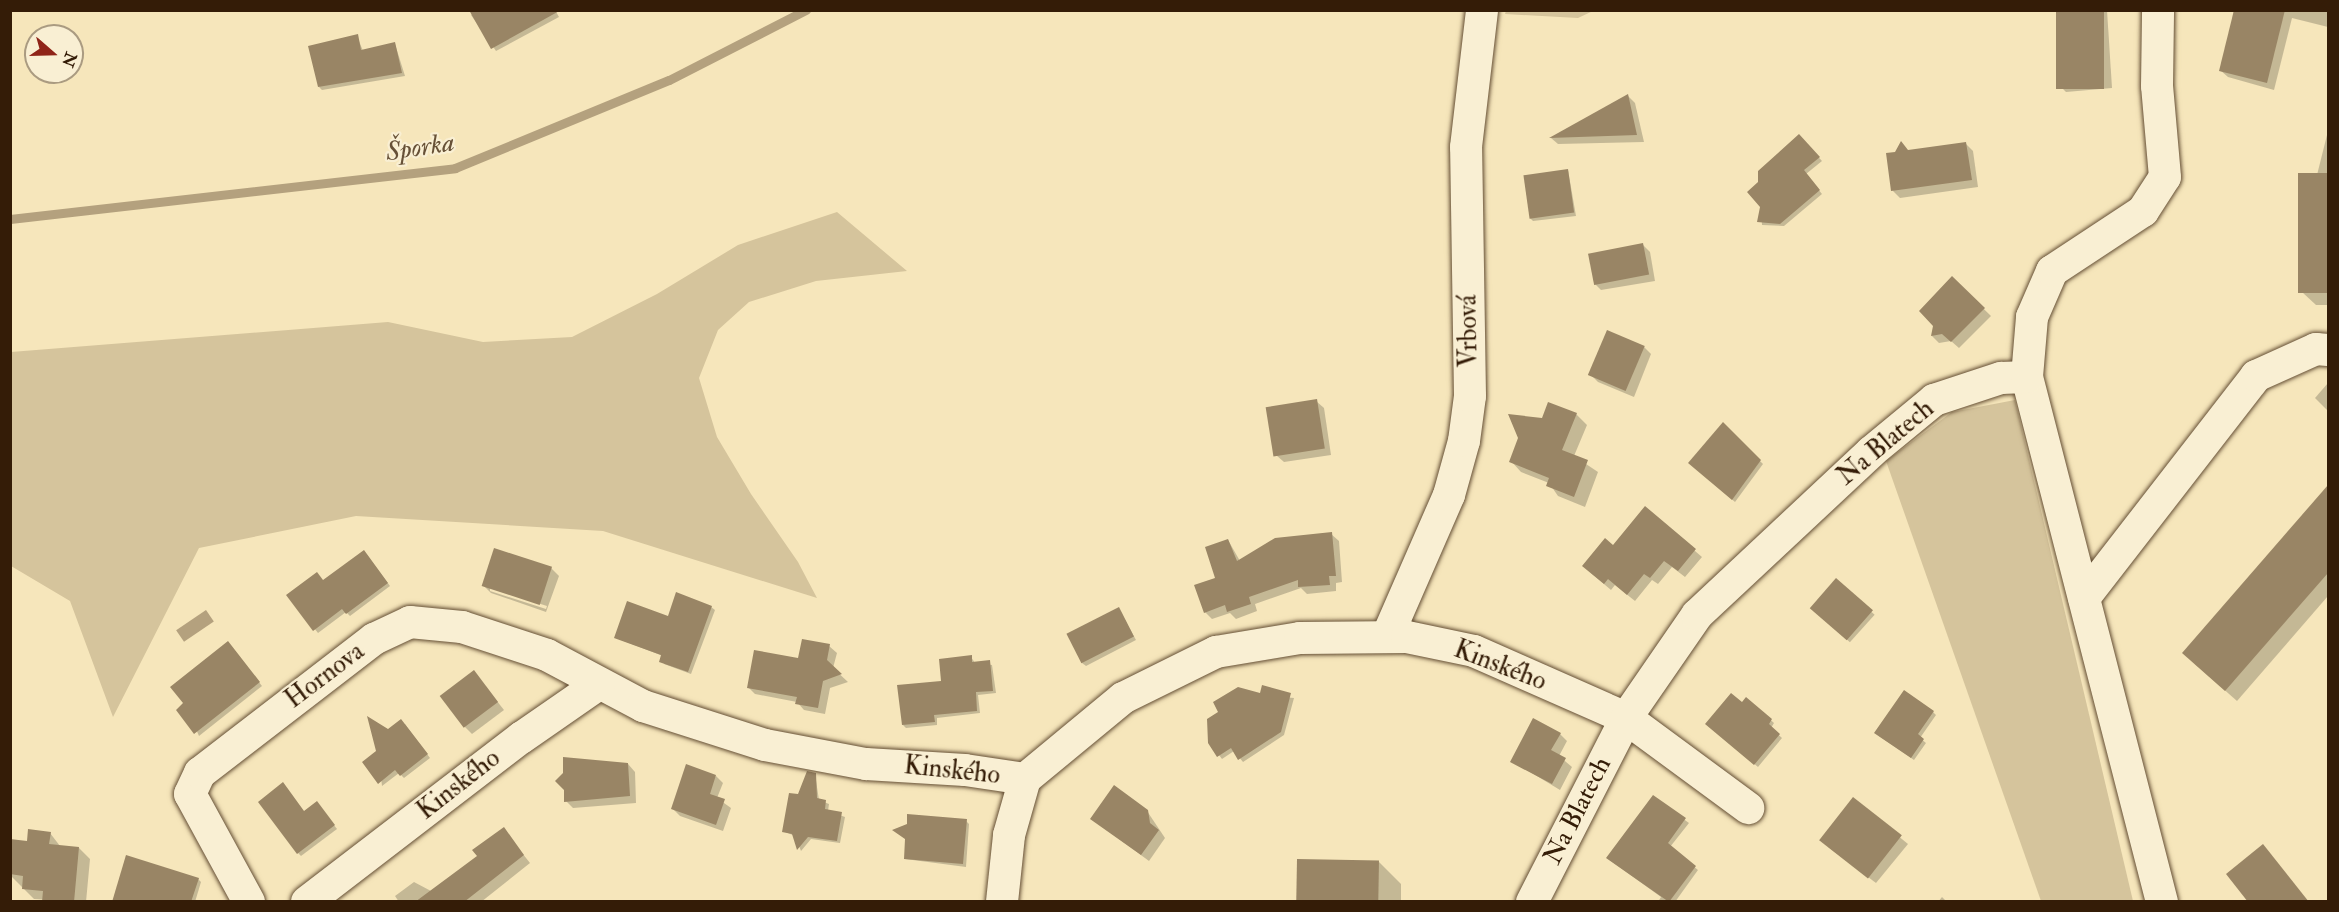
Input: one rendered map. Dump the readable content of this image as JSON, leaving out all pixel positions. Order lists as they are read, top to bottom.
{
  "streets": {
    "street": [
      "Vrbová",
      "Na Blatech",
      "Kinského",
      "Hornova"
    ]
  },
  "crossings": [
    ["Vrbová", "Kinského"],
    ["Na Blatech", "Kinského"],
    ["Kinského", "Hornova"]
  ],
  "water": ["Šporka"],
  "north": "right"
}
